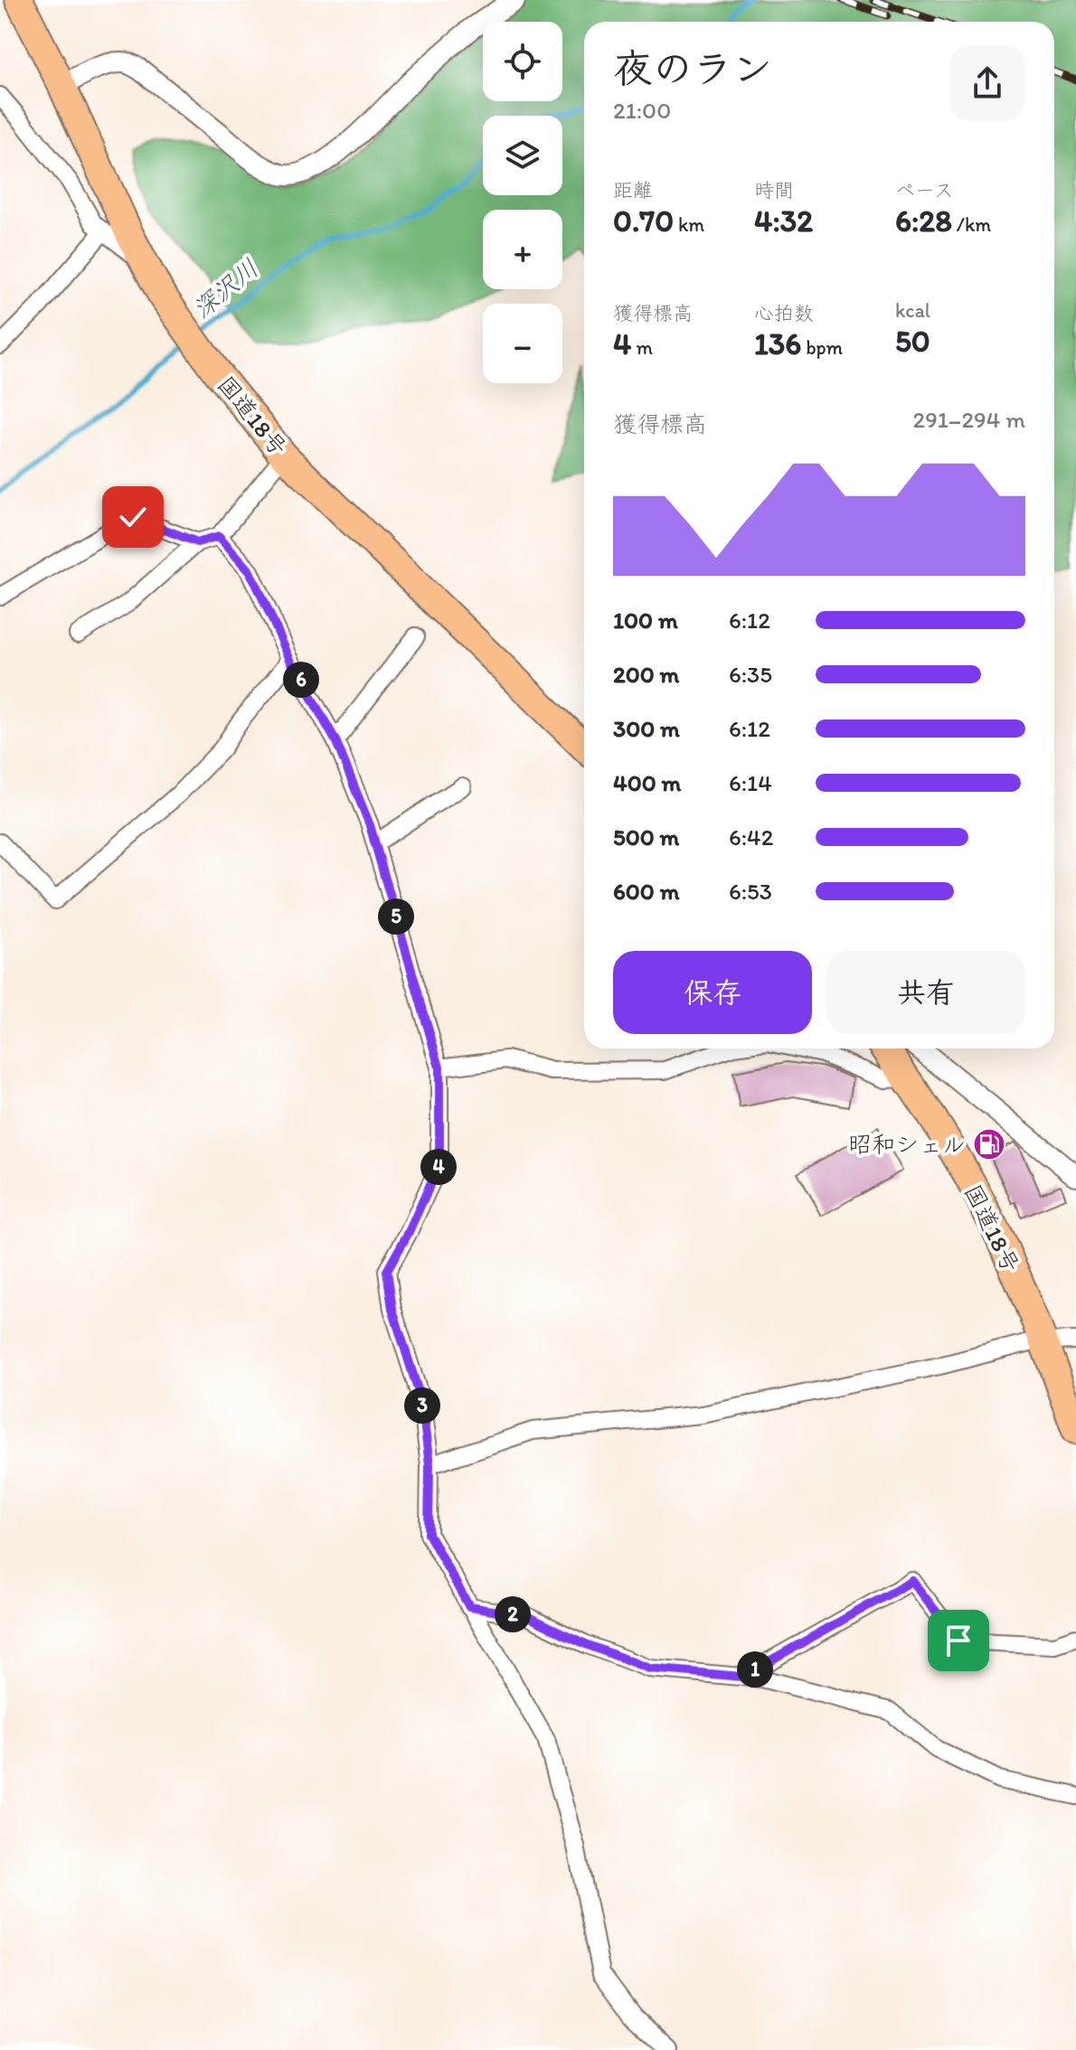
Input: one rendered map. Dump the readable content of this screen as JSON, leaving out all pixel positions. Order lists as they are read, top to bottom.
{
  "streets": {
    "highway": ["国道18号"]
  },
  "water": ["深沢川"],
  "places": {
    "fuel station": ["昭和シェル"]
  },
  "page": {
    "map_buttons": ["+", "−"],
    "heading": ["夜のラン", "21:00"],
    "stats": [
      ["距離", "0.70 km"],
      ["時間", "4:32"],
      ["ペース", "6:28 /km"],
      ["獲得標高", "4 m"],
      ["心拍数", "136 bpm"],
      ["kcal", "50"]
    ],
    "chart": ["獲得標高", "291–294 m"],
    "list": [
      {
        "name": "100 m",
        "note": "6:12"
      },
      {
        "name": "200 m",
        "note": "6:35"
      },
      {
        "name": "300 m",
        "note": "6:12"
      },
      {
        "name": "400 m",
        "note": "6:14"
      },
      {
        "name": "500 m",
        "note": "6:42"
      },
      {
        "name": "600 m",
        "note": "6:53"
      }
    ],
    "pins": [
      "6",
      "5",
      "4",
      "3",
      "2",
      "1"
    ],
    "buttons": ["保存", "共有"]
  }
}
